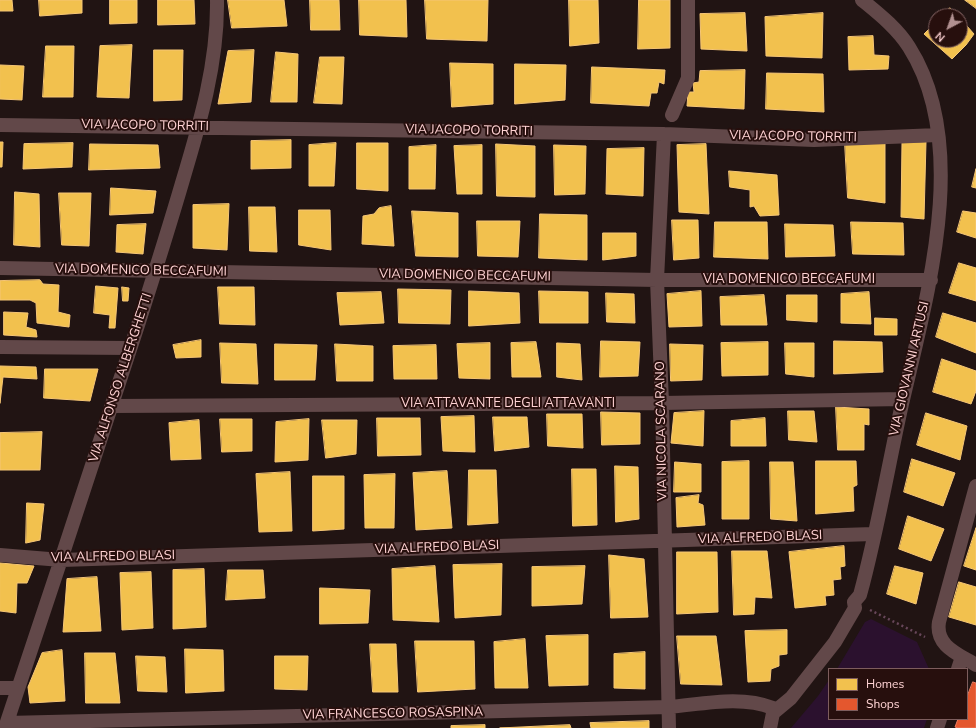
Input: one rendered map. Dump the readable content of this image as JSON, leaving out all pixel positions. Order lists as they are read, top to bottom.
{
  "streets": {
    "street": [
      "VIA JACOPO TORRITI",
      "VIA DOMENICO BECCAFUMI",
      "VIA GIOVANNI ARTUSI",
      "VIA ALFONSO ALBERGHETTI",
      "VIA ATTAVANTE DEGLI ATTAVANTI",
      "VIA NICOLA SCARANO",
      "VIA ALFREDO BLASI",
      "VIA FRANCESCO ROSASPINA"
    ]
  },
  "crossings": [
    ["VIA JACOPO TORRITI", "VIA GIOVANNI ARTUSI"],
    ["VIA JACOPO TORRITI", "VIA ALFONSO ALBERGHETTI"],
    ["VIA JACOPO TORRITI", "VIA NICOLA SCARANO"],
    ["VIA DOMENICO BECCAFUMI", "VIA GIOVANNI ARTUSI"],
    ["VIA DOMENICO BECCAFUMI", "VIA ALFONSO ALBERGHETTI"],
    ["VIA DOMENICO BECCAFUMI", "VIA NICOLA SCARANO"],
    ["VIA GIOVANNI ARTUSI", "VIA ATTAVANTE DEGLI ATTAVANTI"],
    ["VIA GIOVANNI ARTUSI", "VIA ALFREDO BLASI"],
    ["VIA GIOVANNI ARTUSI", "VIA FRANCESCO ROSASPINA"],
    ["VIA ALFONSO ALBERGHETTI", "VIA ATTAVANTE DEGLI ATTAVANTI"],
    ["VIA ALFONSO ALBERGHETTI", "VIA ALFREDO BLASI"],
    ["VIA ALFONSO ALBERGHETTI", "VIA FRANCESCO ROSASPINA"],
    ["VIA ATTAVANTE DEGLI ATTAVANTI", "VIA NICOLA SCARANO"],
    ["VIA NICOLA SCARANO", "VIA ALFREDO BLASI"],
    ["VIA NICOLA SCARANO", "VIA FRANCESCO ROSASPINA"]
  ],
  "legend": ["Homes", "Shops"],
  "north": "bottom left"
}
